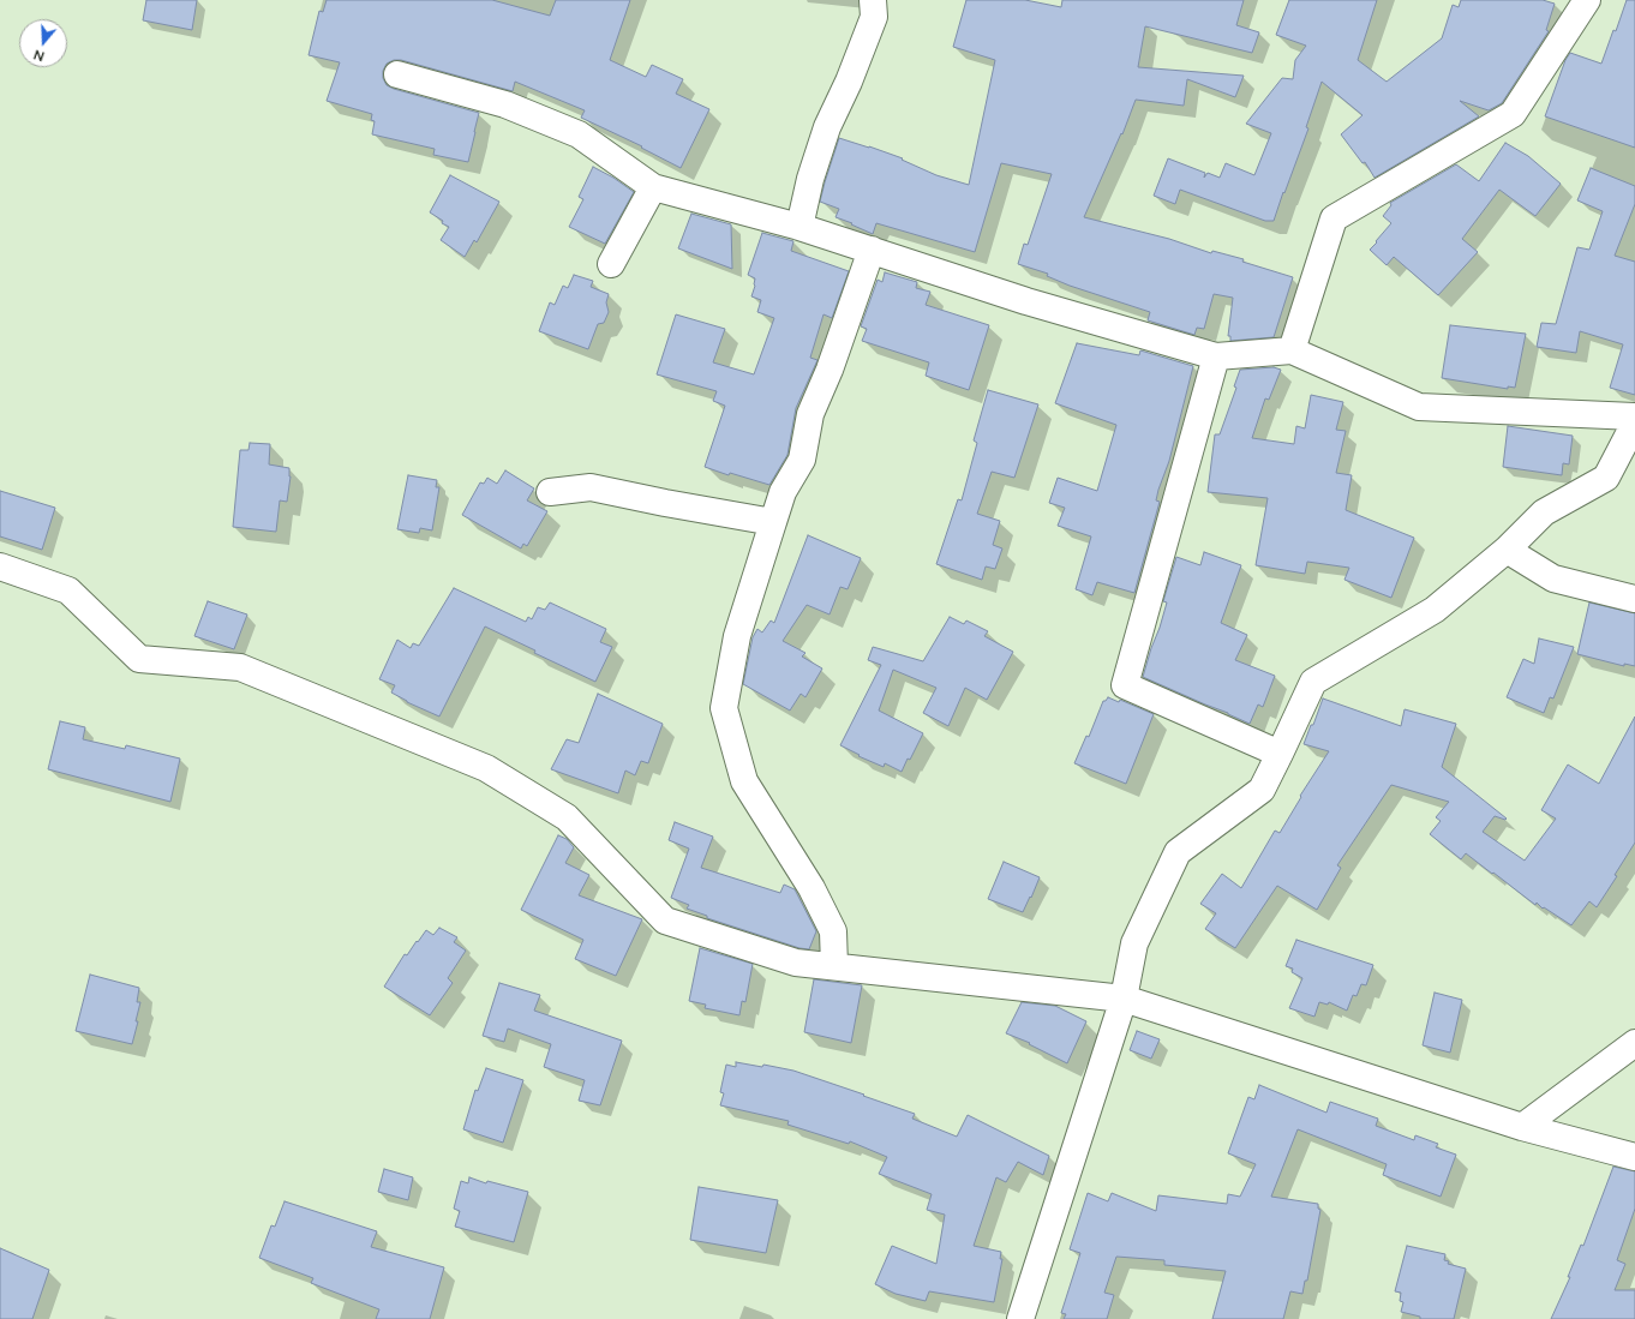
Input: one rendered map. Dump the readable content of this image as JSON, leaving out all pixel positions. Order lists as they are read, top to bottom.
{
  "north": "bottom"
}
